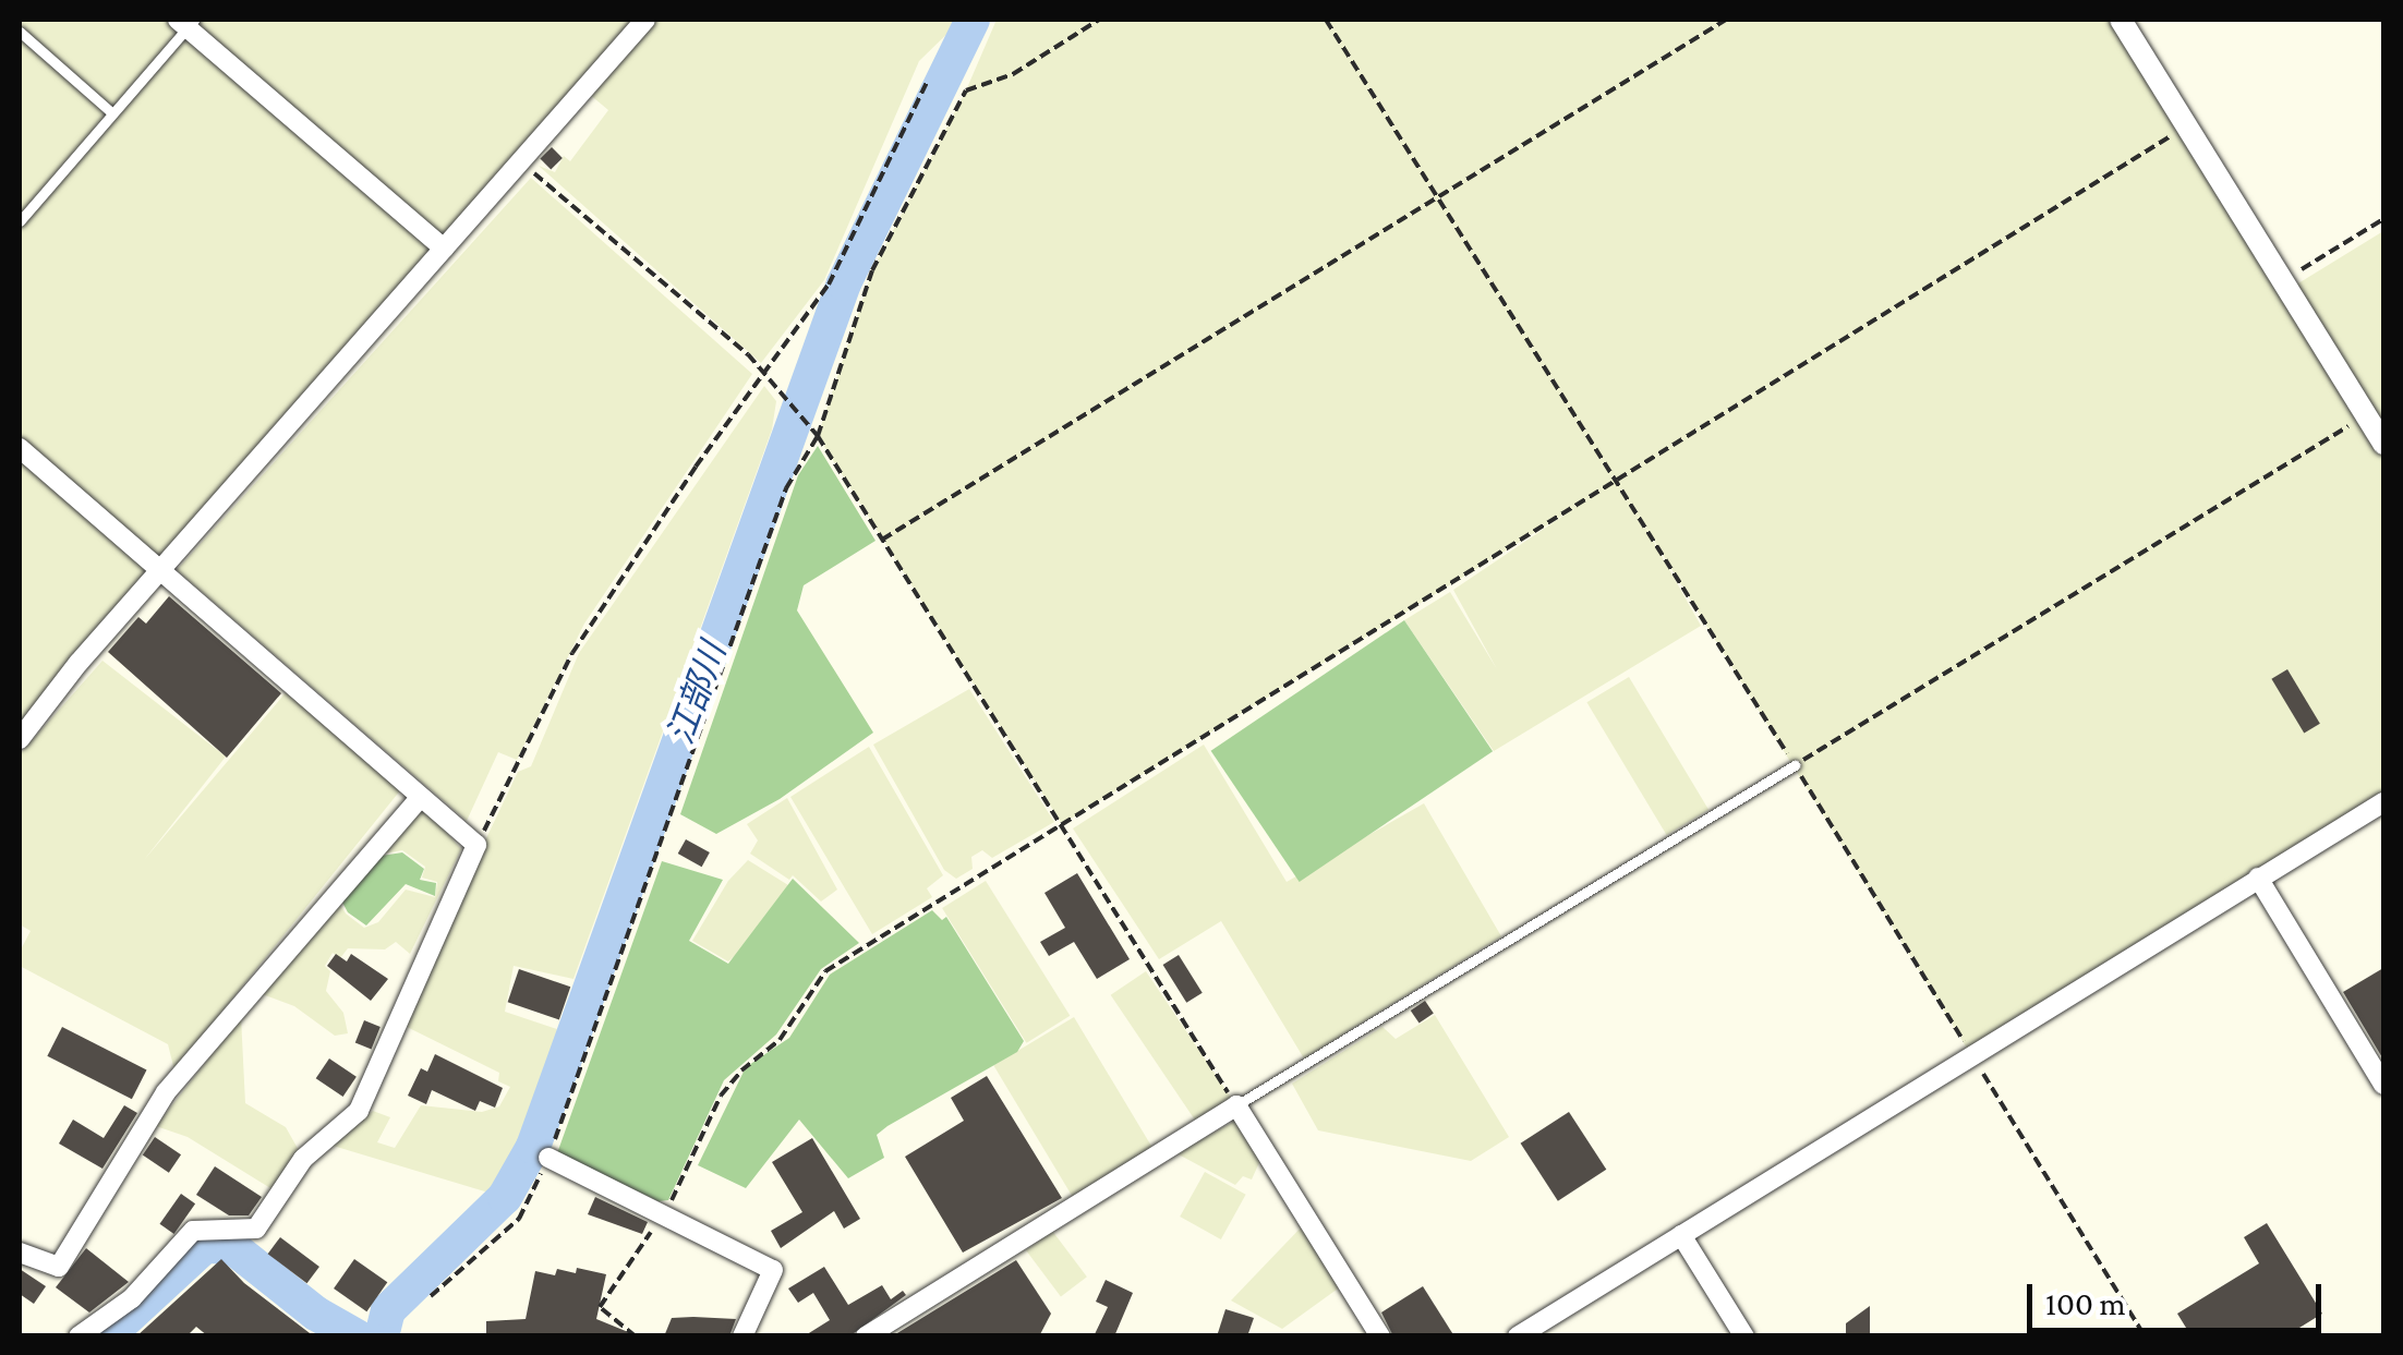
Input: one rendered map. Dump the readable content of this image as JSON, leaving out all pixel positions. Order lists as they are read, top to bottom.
{
  "water": ["江部川"],
  "scale_bar": "100 m"
}
